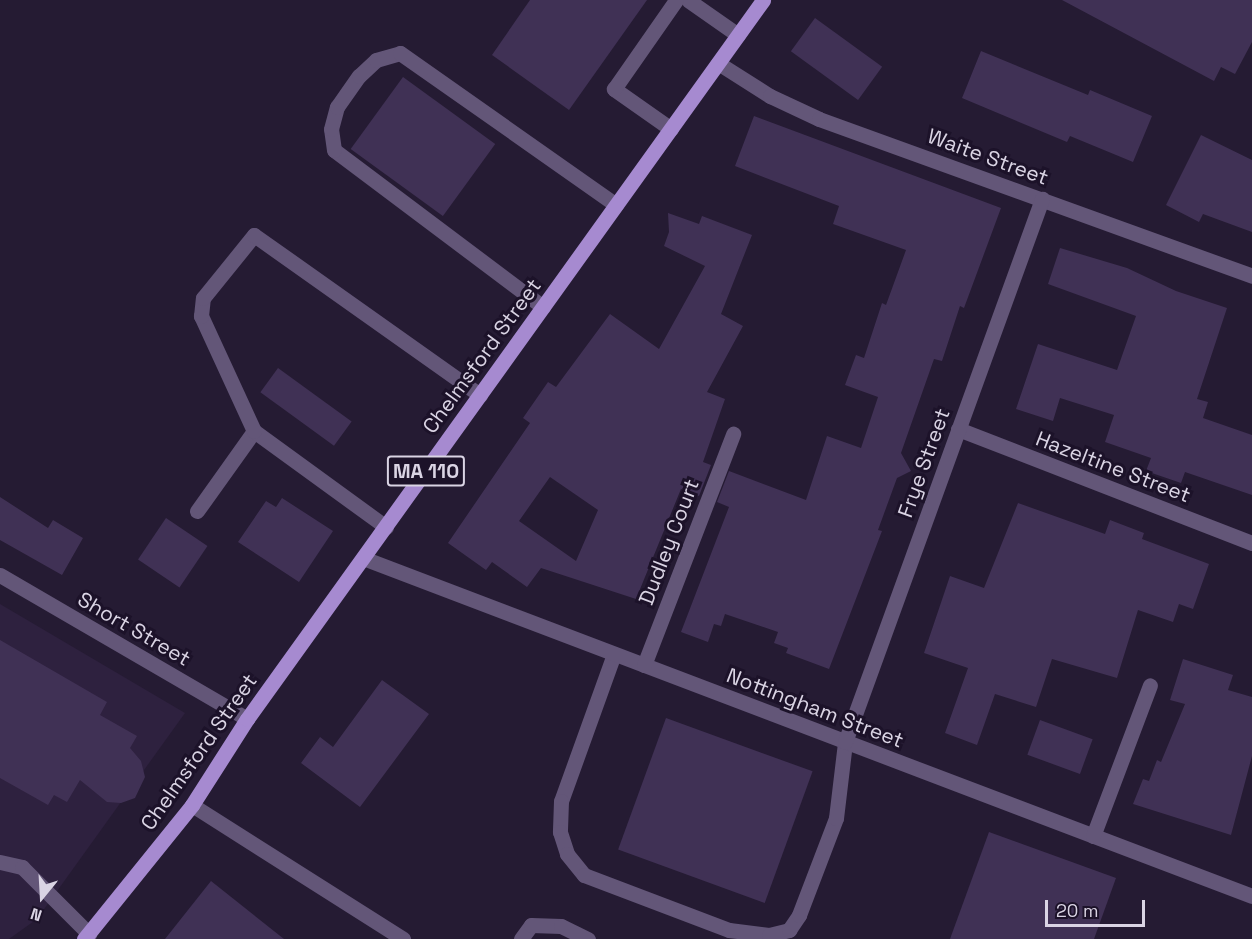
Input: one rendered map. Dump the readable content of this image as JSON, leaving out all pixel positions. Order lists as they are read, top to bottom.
{
  "streets": {
    "main road": ["Chelmsford Street", "MA 110"],
    "street": [
      "Waite Street",
      "Frye Street",
      "Hazeltine Street",
      "Dudley Court",
      "Short Street",
      "Nottingham Street"
    ]
  },
  "crossings": [
    ["Waite Street", "Chelmsford Street"],
    ["Waite Street", "Frye Street"],
    ["Chelmsford Street", "Short Street"],
    ["Chelmsford Street", "Nottingham Street"],
    ["Frye Street", "Hazeltine Street"],
    ["Frye Street", "Nottingham Street"],
    ["Dudley Court", "Nottingham Street"]
  ],
  "scale_bar": "20 m",
  "north": "bottom"
}
